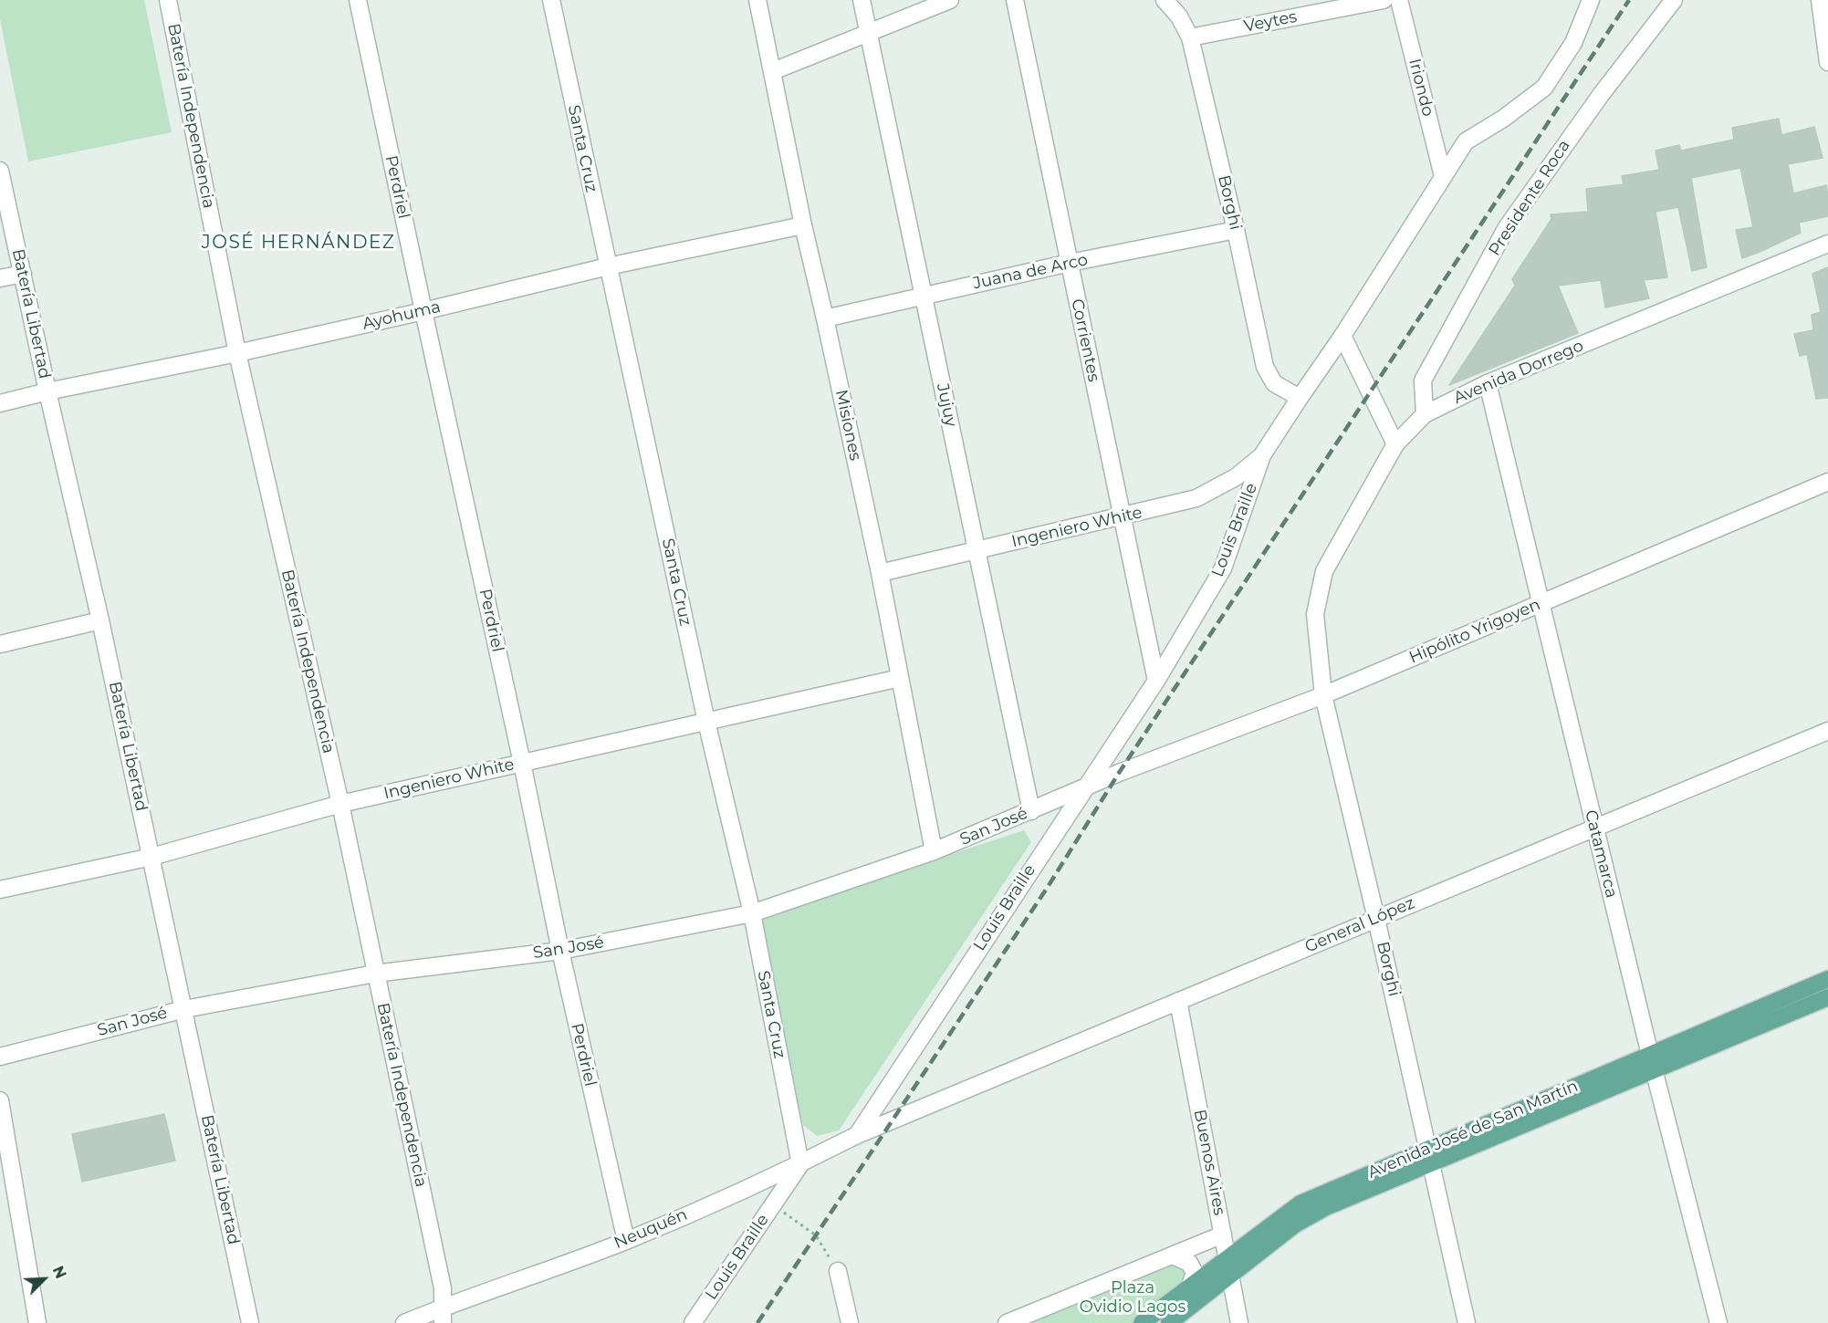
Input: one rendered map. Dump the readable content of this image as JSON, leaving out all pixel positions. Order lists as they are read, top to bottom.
{
  "streets": {
    "main road": ["Avenida José de San Martín"],
    "street": [
      "Veytes",
      "Iriondo",
      "Batería Independencia",
      "Santa Cruz",
      "Perdriel",
      "Presidente Roca",
      "Borghi",
      "Juana de Arco",
      "Batería Libertad",
      "Ayohuma",
      "Corrientes",
      "Avenida Dorrego",
      "Jujuy",
      "Misiones",
      "Ingeniero White",
      "Louis Braille",
      "Hipólito Yrigoyen",
      "San José",
      "Catamarca",
      "General López",
      "Buenos Aires",
      "Neuquén"
    ]
  },
  "crossings": [
    ["Veytes", "Borghi"],
    ["Iriondo", "Louis Braille"],
    ["Batería Independencia", "Ayohuma"],
    ["Batería Independencia", "Ingeniero White"],
    ["Batería Independencia", "San José"],
    ["Batería Independencia", "Neuquén"],
    ["Santa Cruz", "Ayohuma"],
    ["Santa Cruz", "Ingeniero White"],
    ["Santa Cruz", "Louis Braille"],
    ["Santa Cruz", "San José"],
    ["Santa Cruz", "Neuquén"],
    ["Perdriel", "Ayohuma"],
    ["Perdriel", "Ingeniero White"],
    ["Perdriel", "San José"],
    ["Perdriel", "Neuquén"],
    ["Presidente Roca", "Avenida Dorrego"],
    ["Borghi", "Juana de Arco"],
    ["Borghi", "Avenida Dorrego"],
    ["Borghi", "Louis Braille"],
    ["Borghi", "Hipólito Yrigoyen"],
    ["Borghi", "General López"],
    ["Borghi", "Avenida José de San Martín"],
    ["Juana de Arco", "Corrientes"],
    ["Juana de Arco", "Jujuy"],
    ["Juana de Arco", "Misiones"],
    ["Batería Libertad", "Ayohuma"],
    ["Batería Libertad", "Ingeniero White"],
    ["Batería Libertad", "San José"],
    ["Ayohuma", "Misiones"],
    ["Corrientes", "Ingeniero White"],
    ["Corrientes", "Louis Braille"],
    ["Avenida Dorrego", "Catamarca"],
    ["Jujuy", "Ingeniero White"],
    ["Jujuy", "San José"],
    ["Misiones", "Ingeniero White"],
    ["Misiones", "San José"],
    ["Ingeniero White", "Louis Braille"],
    ["Louis Braille", "San José"],
    ["Louis Braille", "Neuquén"],
    ["Hipólito Yrigoyen", "San José"],
    ["Hipólito Yrigoyen", "Catamarca"],
    ["Catamarca", "General López"],
    ["Catamarca", "Avenida José de San Martín"],
    ["General López", "Buenos Aires"],
    ["General López", "Neuquén"],
    ["Avenida José de San Martín", "Buenos Aires"]
  ],
  "districts": ["JOSÉ HERNÁNDEZ"],
  "parks": ["Plaza Ovidio Lagos"],
  "north": "top right"
}
